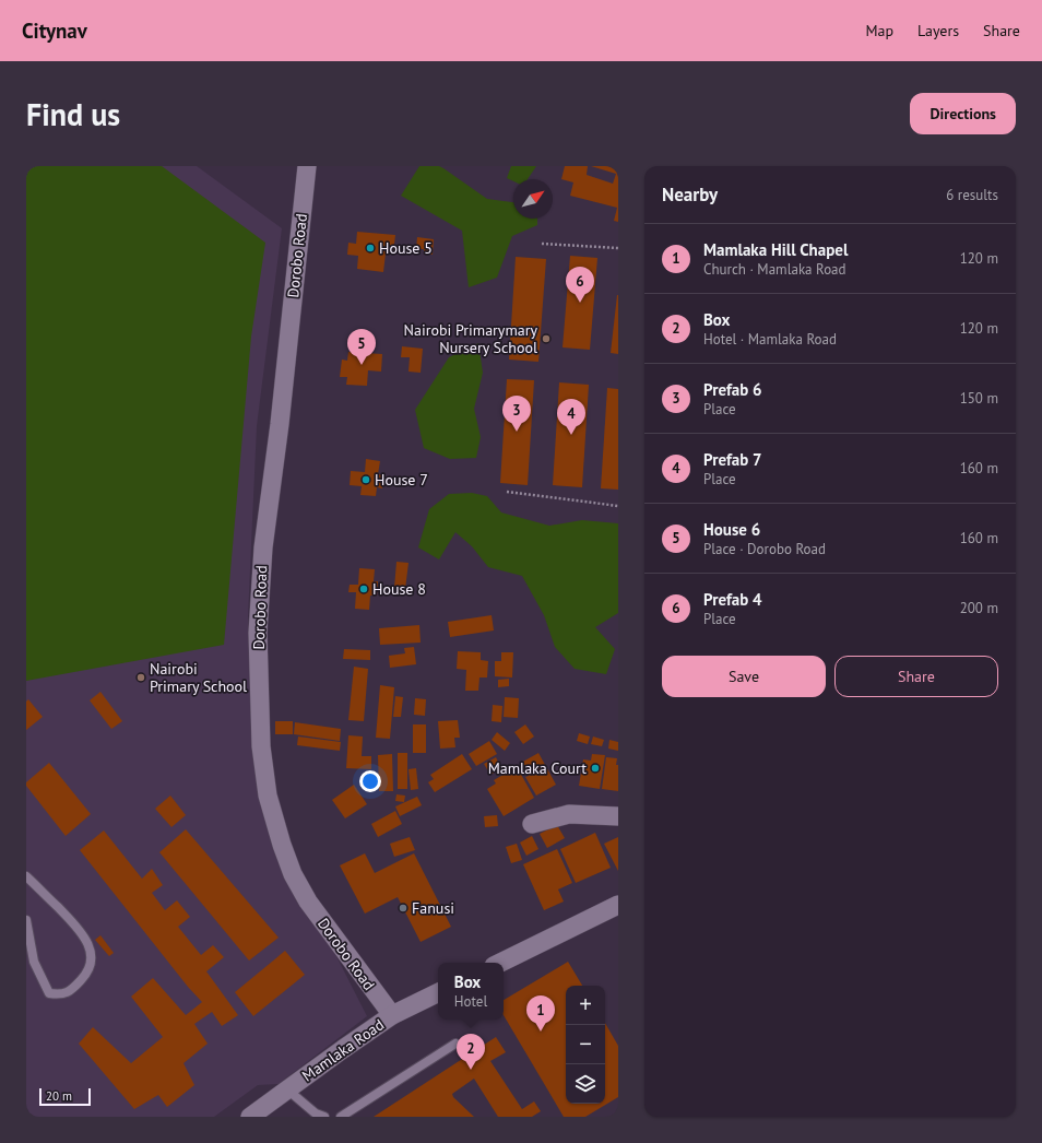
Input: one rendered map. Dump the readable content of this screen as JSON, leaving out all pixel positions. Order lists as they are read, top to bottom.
{
  "streets": {
    "street": ["Dorobo Road", "Mamlaka Road"]
  },
  "crossings": [
    ["Dorobo Road", "Mamlaka Road"]
  ],
  "places": [
    "House 5",
    "Nairobi Primarymary Nursery School",
    "House 7",
    "House 8",
    "Nairobi Primary School",
    "Mamlaka Court",
    "Fanusi"
  ],
  "scale_bar": "20 m",
  "north": "top right",
  "page": {
    "header": "Citynav",
    "nav": ["Map", "Layers", "Share"],
    "buttons": [
      "Directions",
      ["Save", "Share"]
    ],
    "title": "Find us",
    "heading": ["Nearby", "6 results"],
    "list": [
      {
        "mark": "1",
        "name": "Mamlaka Hill Chapel",
        "note": "Church · Mamlaka Road",
        "value": "120 m"
      },
      {
        "mark": "2",
        "name": "Box",
        "note": "Hotel · Mamlaka Road",
        "value": "120 m"
      },
      {
        "mark": "3",
        "name": "Prefab 6",
        "note": "Place",
        "value": "150 m"
      },
      {
        "mark": "4",
        "name": "Prefab 7",
        "note": "Place",
        "value": "160 m"
      },
      {
        "mark": "5",
        "name": "House 6",
        "note": "Place · Dorobo Road",
        "value": "160 m"
      },
      {
        "mark": "6",
        "name": "Prefab 4",
        "note": "Place",
        "value": "200 m"
      }
    ],
    "pins": [
      "6",
      "5",
      "3",
      "4",
      "1",
      "2"
    ],
    "popup": ["Box", "Hotel"],
    "map_buttons": ["+", "−"],
    "scale": "20 m"
  }
}
